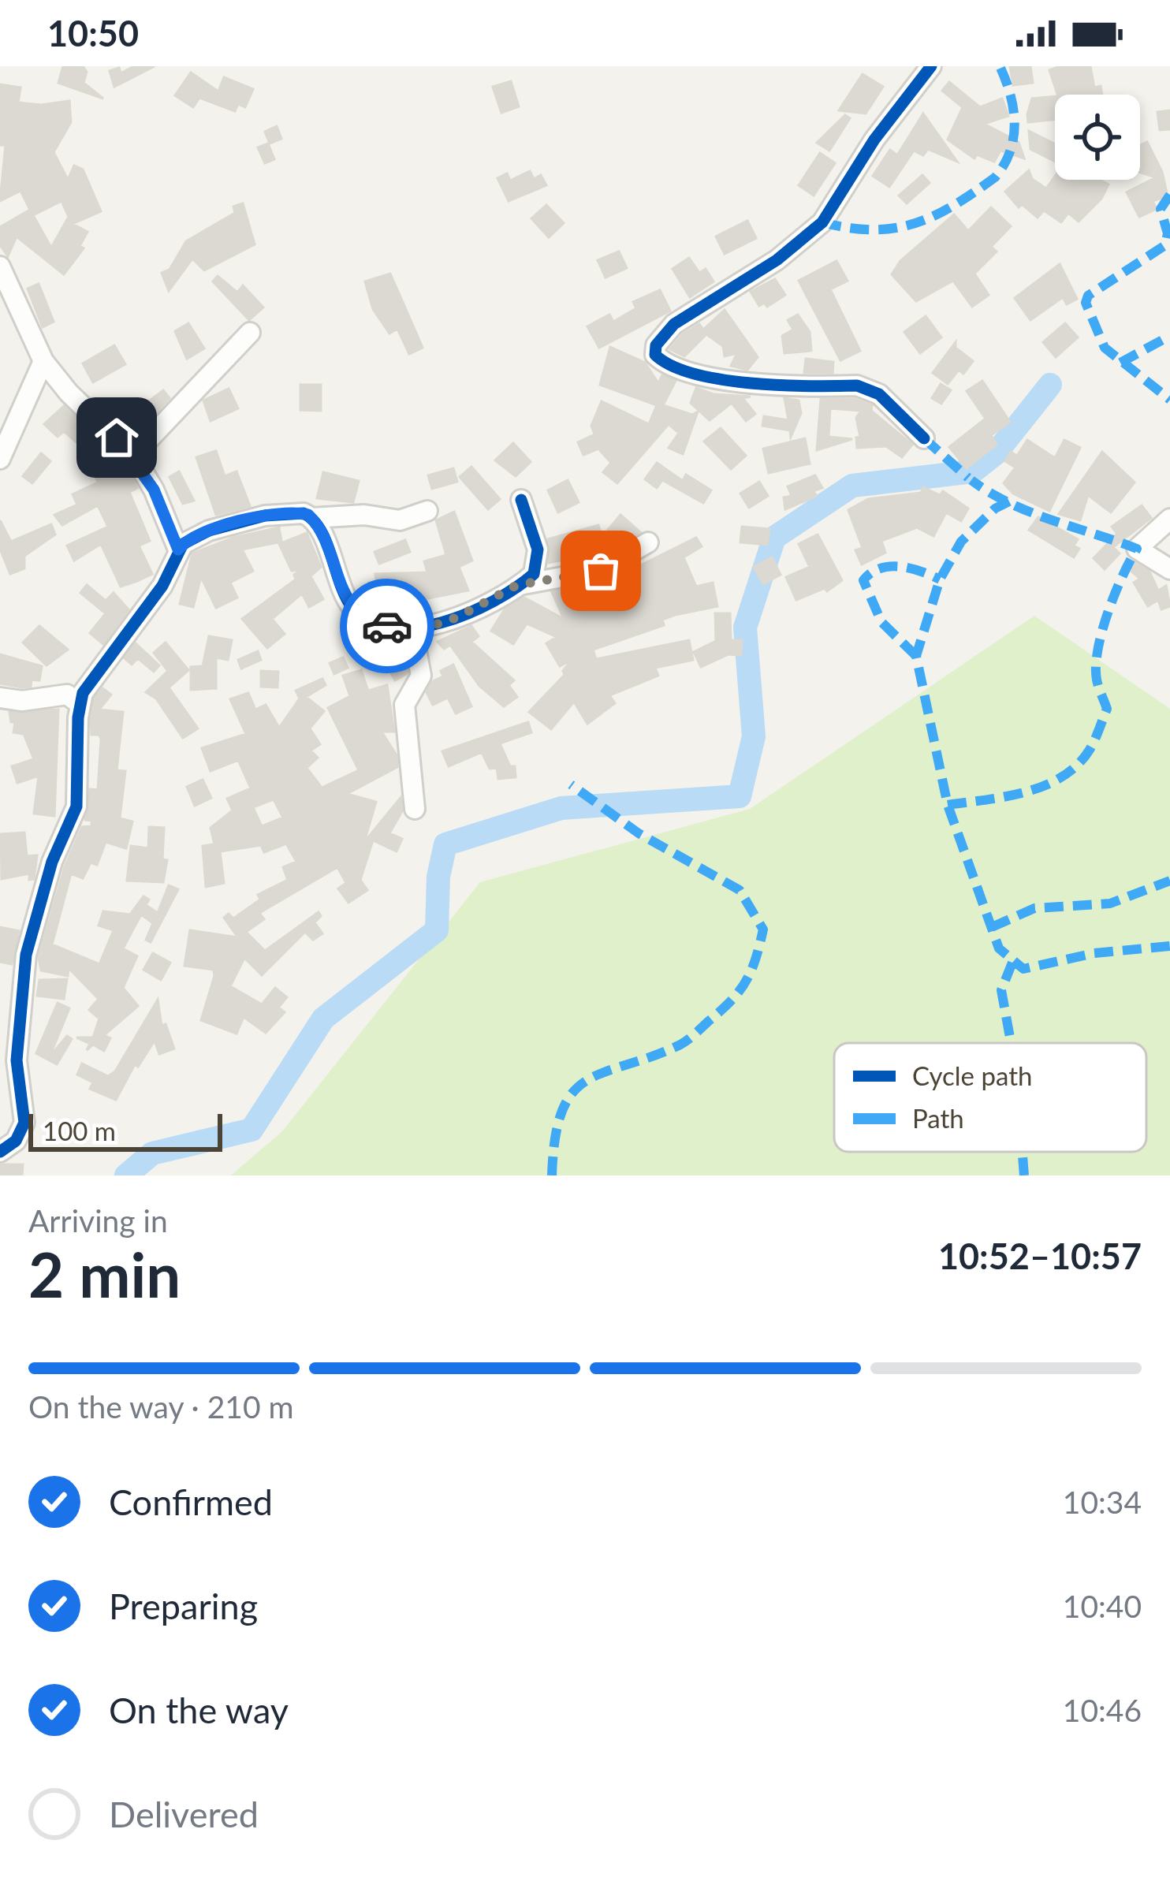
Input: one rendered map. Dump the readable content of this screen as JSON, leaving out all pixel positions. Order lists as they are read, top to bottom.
{
  "legend": ["Cycle path", "Path"],
  "scale_bar": "100 m",
  "page": {
    "status": "10:50",
    "scale": "100 m",
    "heading": ["2 min", "Arriving in", "10:52–10:57"],
    "bar": "On the way · 210 m",
    "list": [
      ["Confirmed", "10:34"],
      ["Preparing", "10:40"],
      ["On the way", "10:46"],
      "Delivered"
    ]
  }
}
